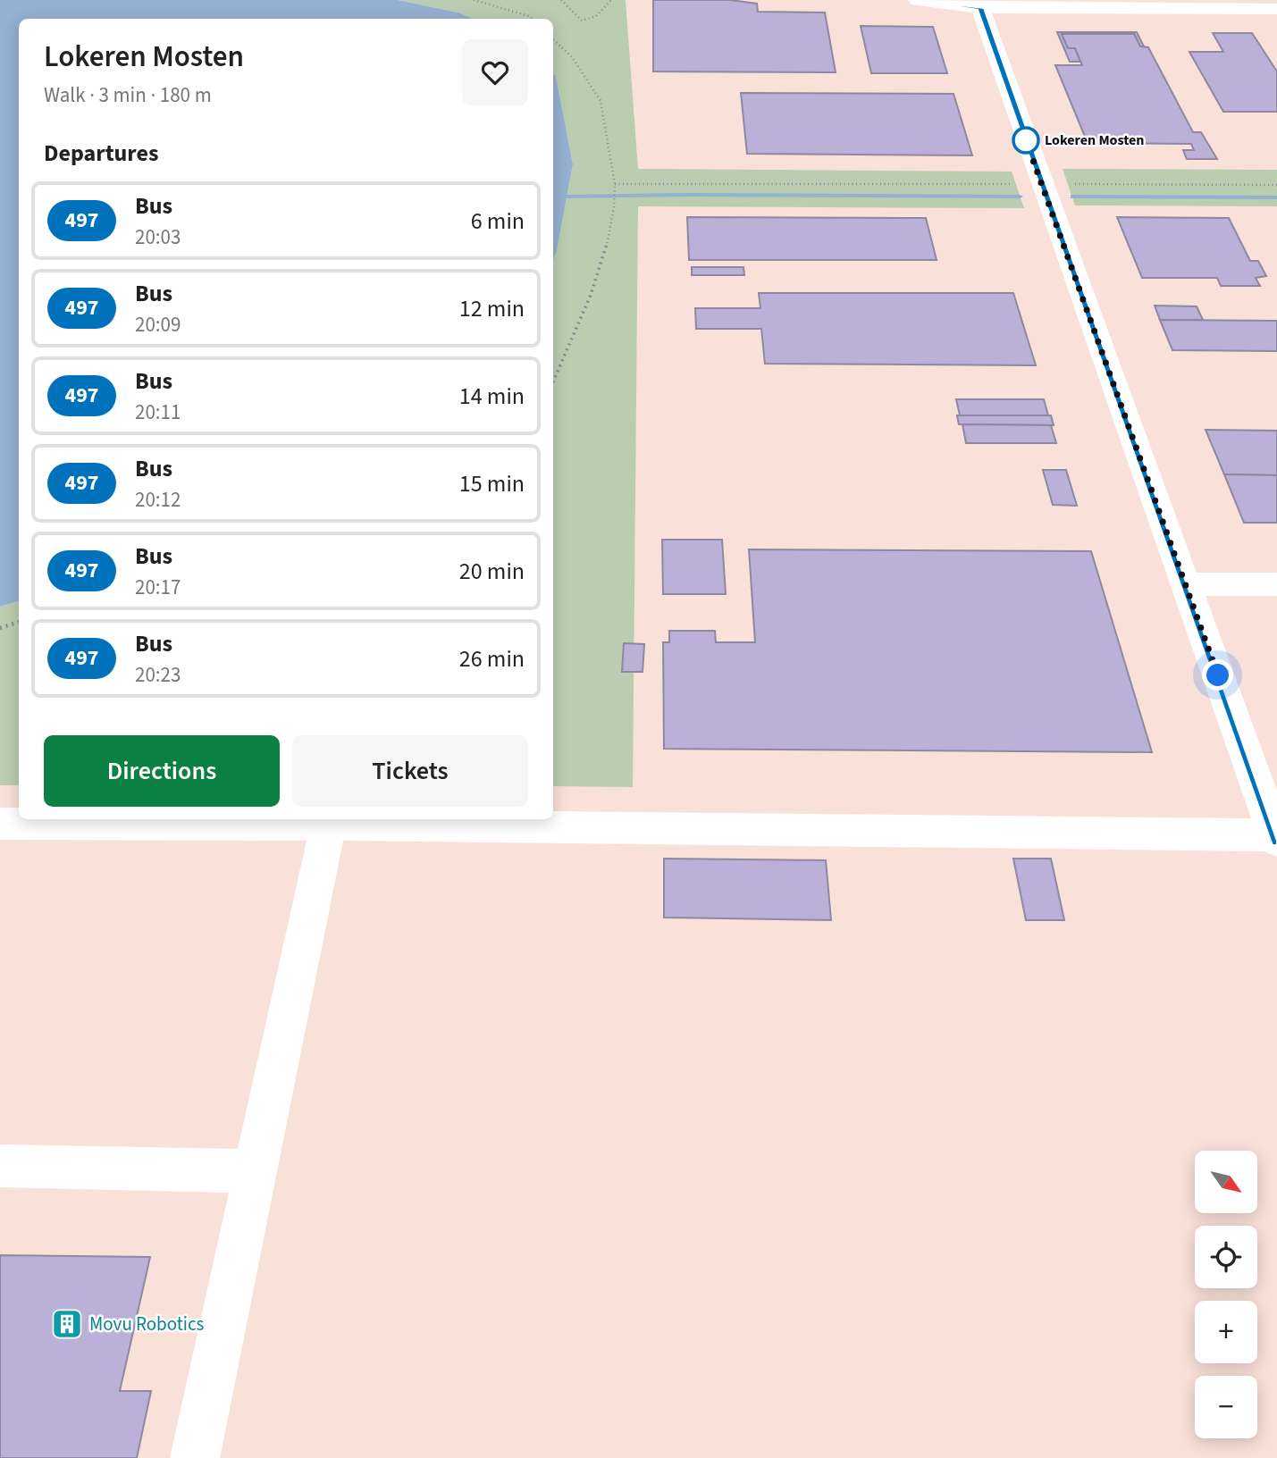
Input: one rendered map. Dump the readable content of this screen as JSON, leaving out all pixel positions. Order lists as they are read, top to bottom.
{
  "places": {
    "other": ["Lokeren Mosten"],
    "building": ["Movu Robotics"]
  },
  "lines": ["bus line 497"],
  "north": "bottom right",
  "page": {
    "heading": [
      ["Lokeren Mosten", "Walk · 3 min · 180 m"],
      "Departures"
    ],
    "list": [
      {
        "mark": "497",
        "name": "Bus",
        "note": "20:03",
        "value": "6 min"
      },
      {
        "mark": "497",
        "name": "Bus",
        "note": "20:09",
        "value": "12 min"
      },
      {
        "mark": "497",
        "name": "Bus",
        "note": "20:11",
        "value": "14 min"
      },
      {
        "mark": "497",
        "name": "Bus",
        "note": "20:12",
        "value": "15 min"
      },
      {
        "mark": "497",
        "name": "Bus",
        "note": "20:17",
        "value": "20 min"
      },
      {
        "mark": "497",
        "name": "Bus",
        "note": "20:23",
        "value": "26 min"
      }
    ],
    "buttons": ["Directions", "Tickets"],
    "map_buttons": ["+", "−"]
  }
}
